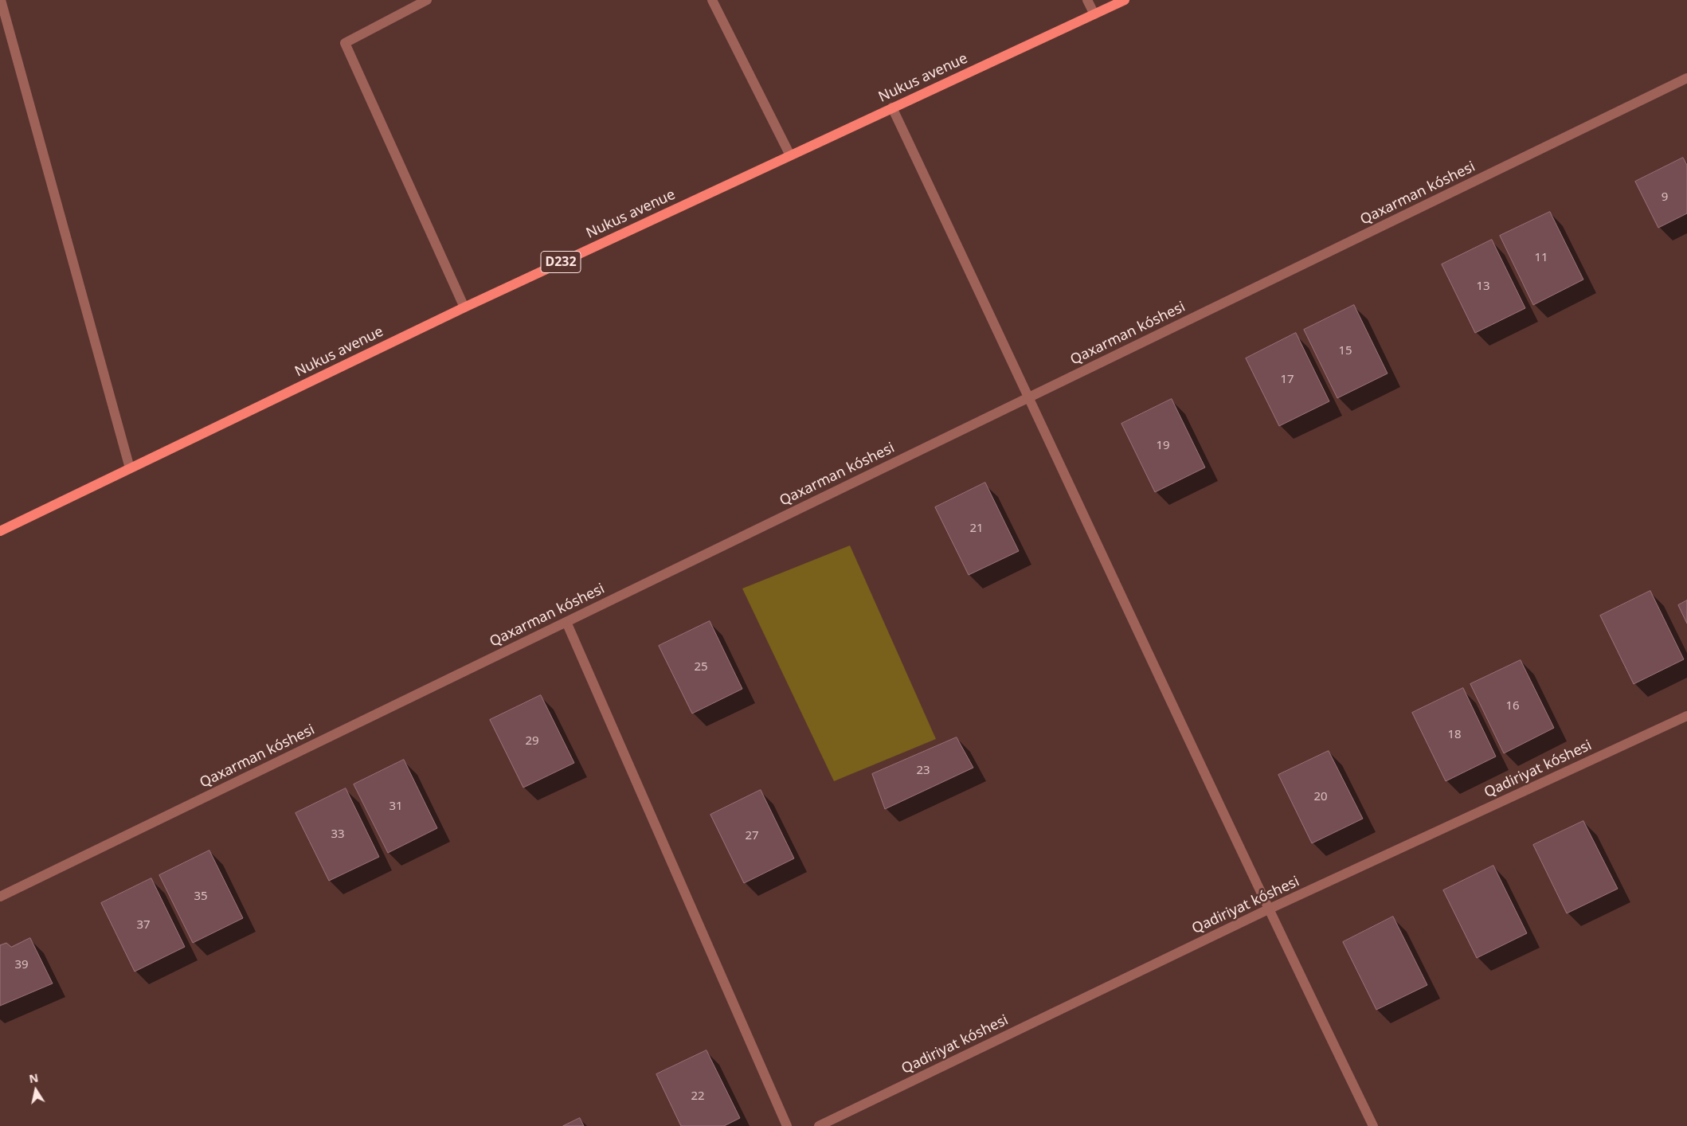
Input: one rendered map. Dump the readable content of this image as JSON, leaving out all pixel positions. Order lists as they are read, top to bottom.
{
  "streets": {
    "main road": ["Nukus avenue", "D232"],
    "street": ["Qaxarman kóshesi", "Qadiriyat kóshesi"]
  },
  "house_numbers": [
    "9",
    "11",
    "13",
    "15",
    "17",
    "19",
    "21",
    "25",
    "16",
    "18",
    "29",
    "23",
    "20",
    "31",
    "33",
    "27",
    "35",
    "37",
    "39",
    "22"
  ],
  "north": "top"
}
